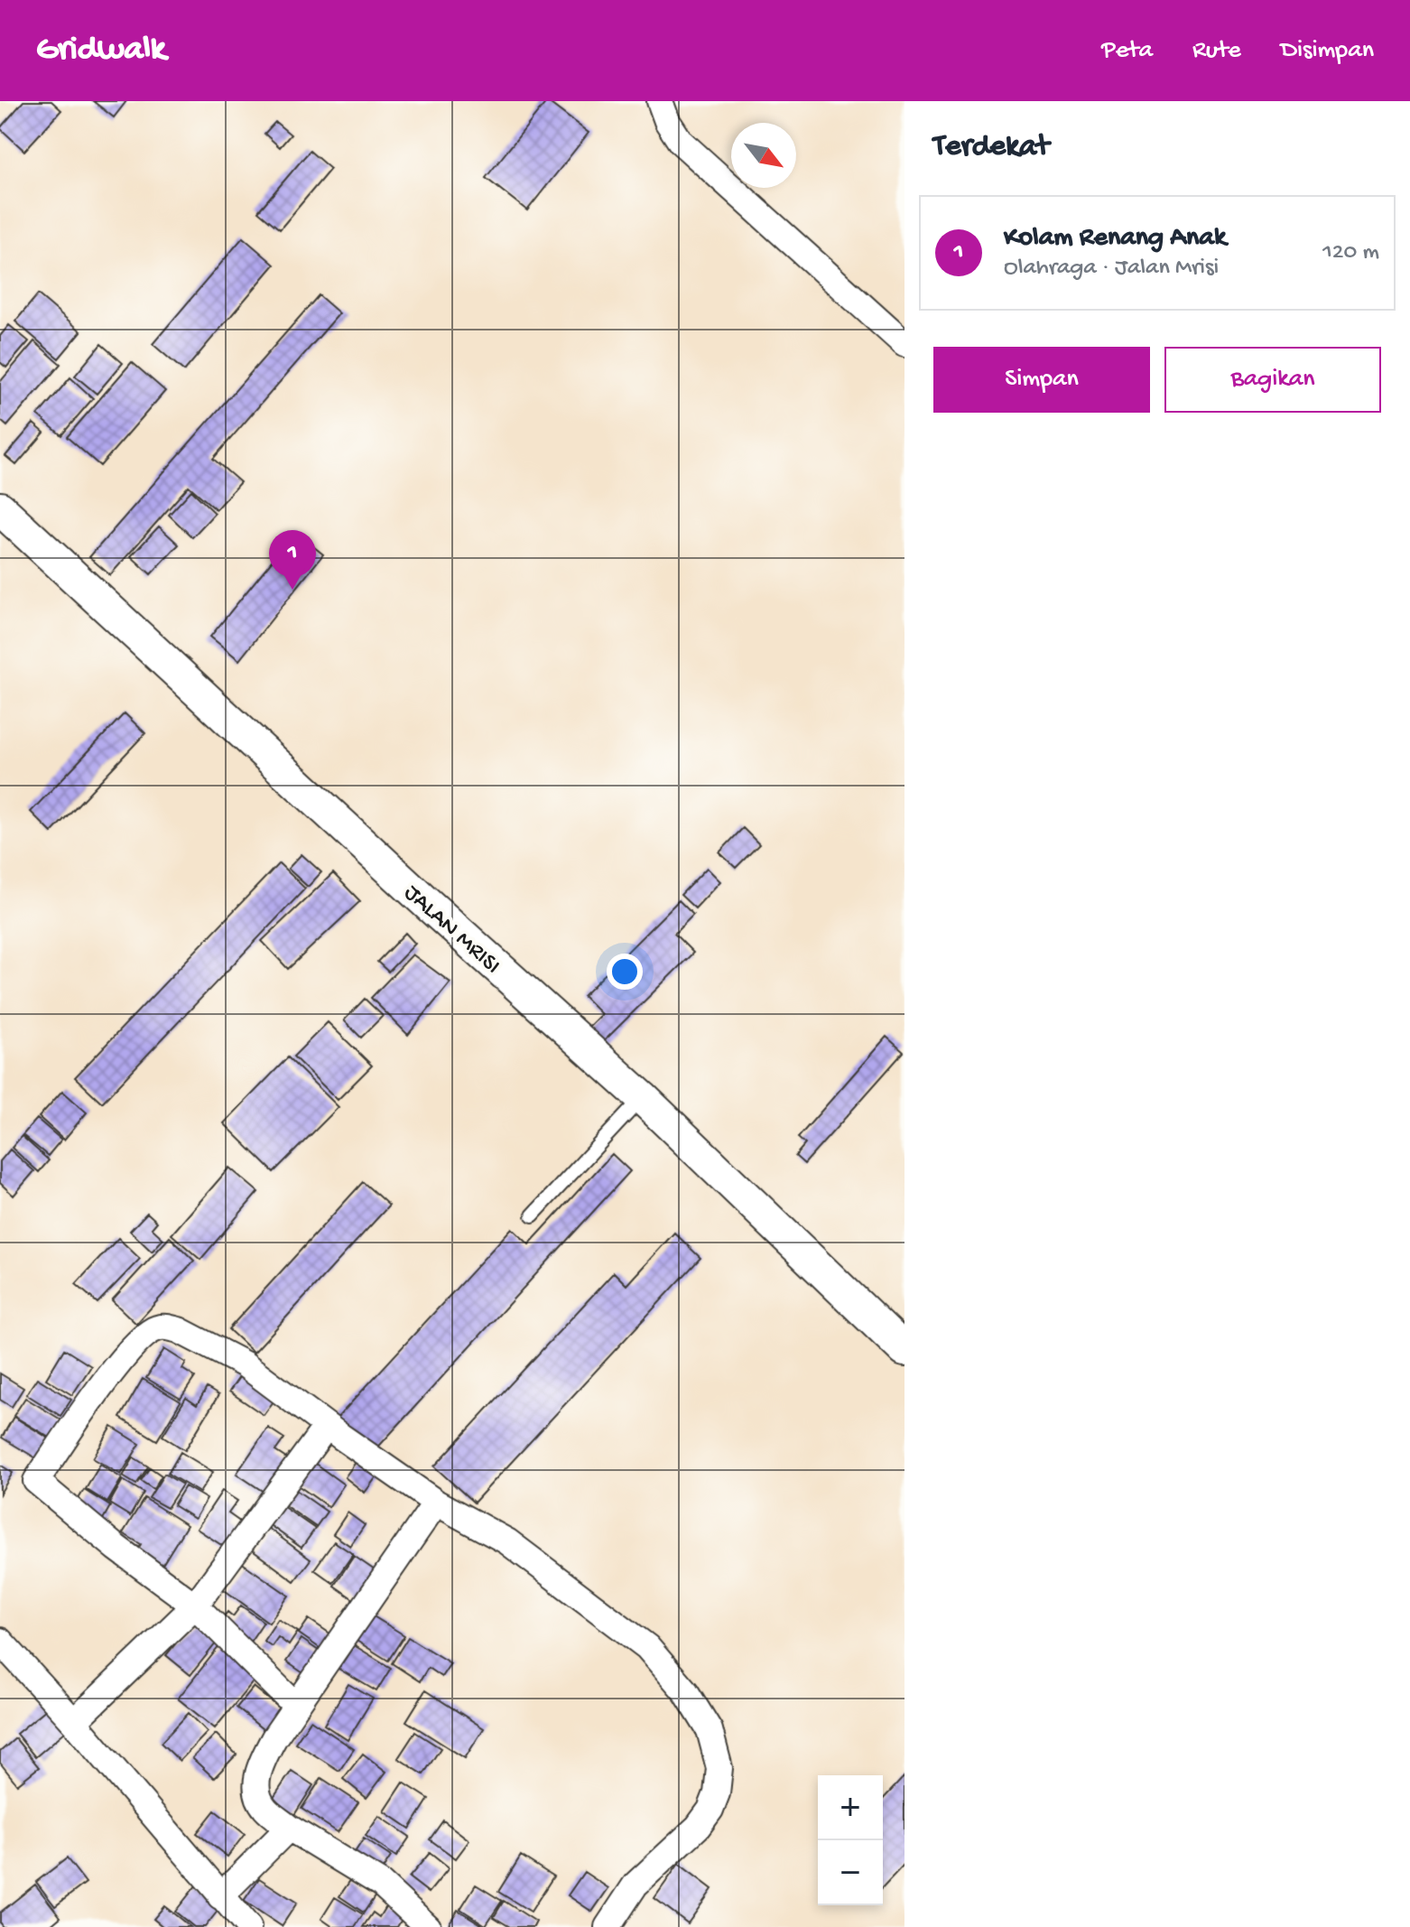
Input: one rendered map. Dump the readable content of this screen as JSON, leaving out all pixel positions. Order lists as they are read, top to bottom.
{
  "streets": {
    "street": ["JALAN MRISI"]
  },
  "north": "bottom right",
  "page": {
    "header": "Gridwalk",
    "nav": ["Peta", "Rute", "Disimpan"],
    "heading": "Terdekat",
    "list": [
      {
        "mark": "1",
        "name": "Kolam Renang Anak",
        "note": "Olahraga · Jalan Mrisi",
        "value": "120 m"
      }
    ],
    "buttons": ["Simpan", "Bagikan"],
    "pins": "1",
    "map_buttons": ["+", "−"]
  }
}
